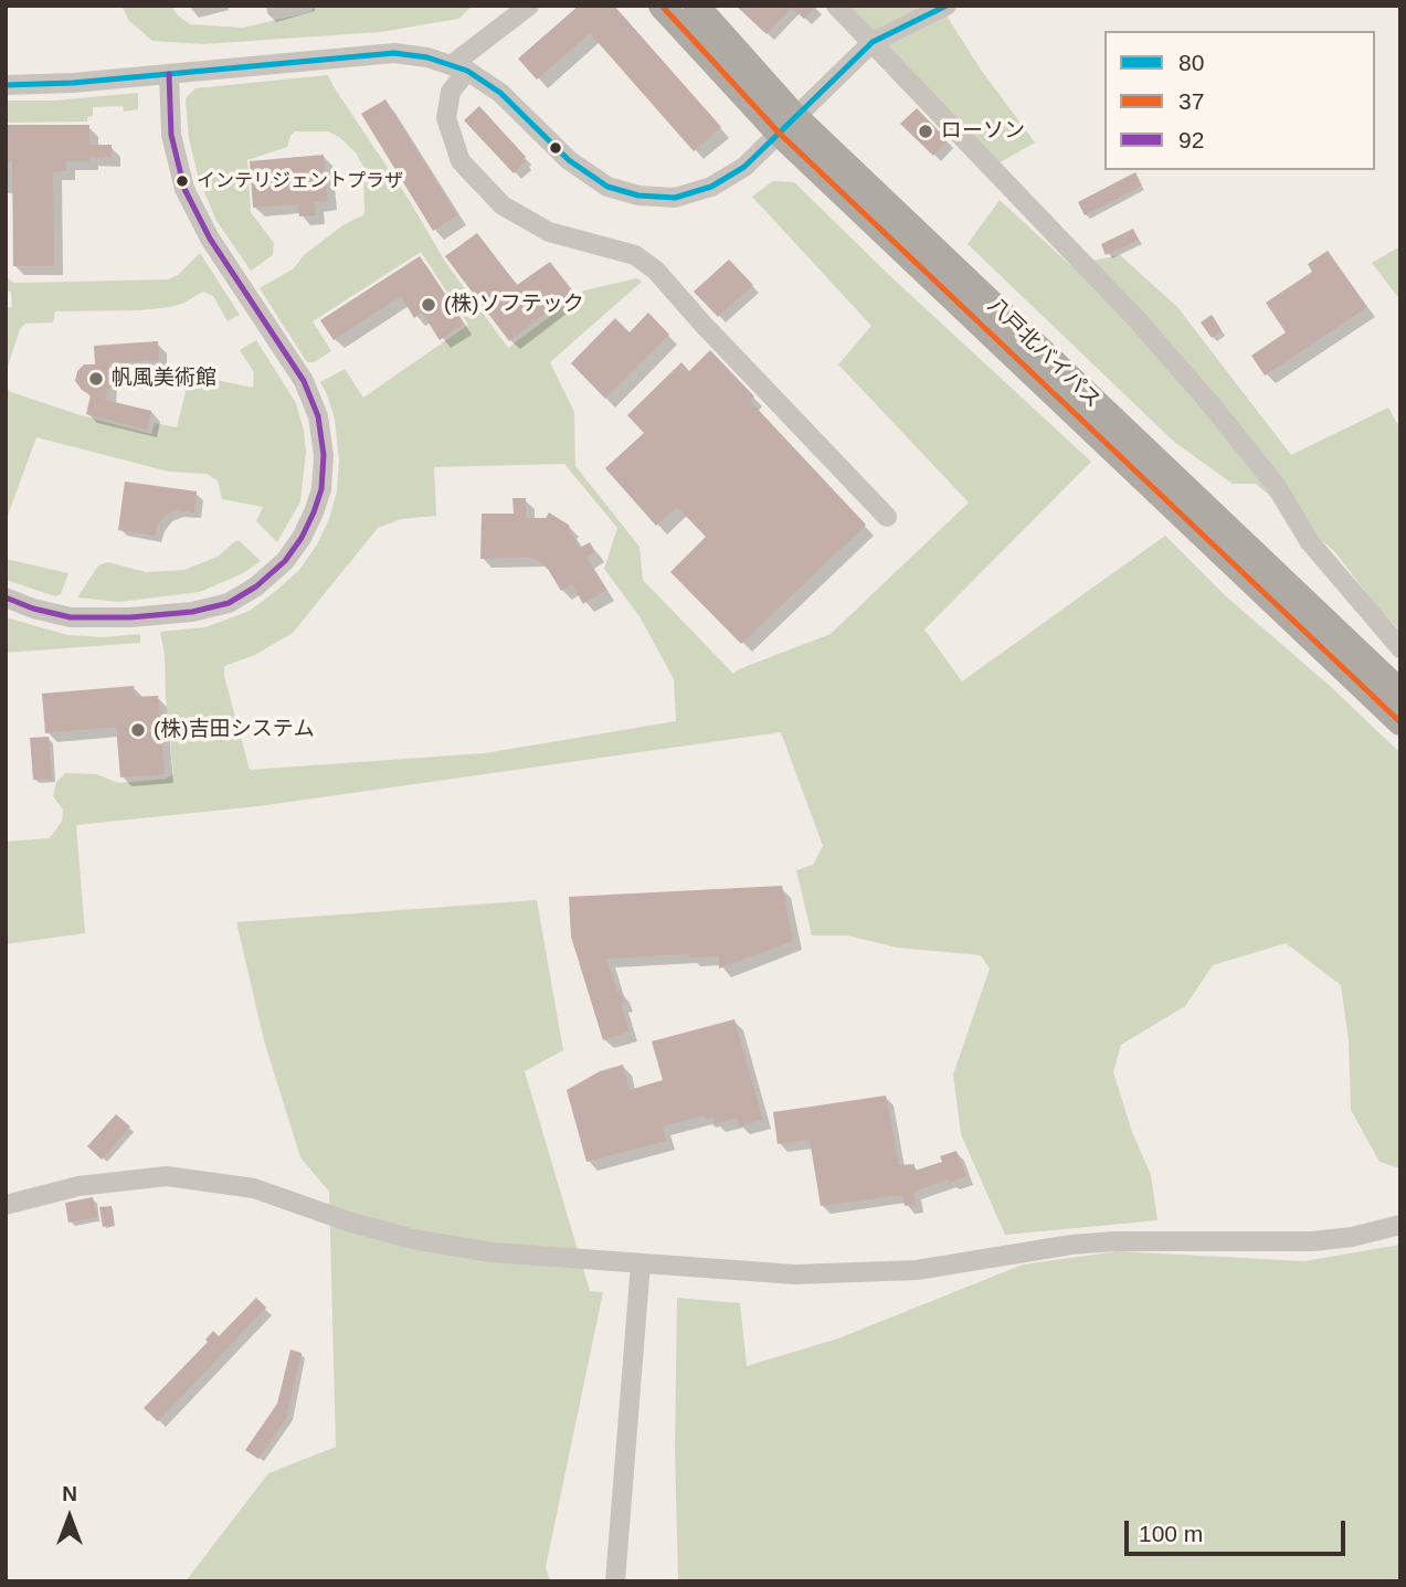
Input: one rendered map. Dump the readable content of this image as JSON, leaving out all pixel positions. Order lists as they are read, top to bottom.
{
  "streets": {
    "highway": ["八戸北バイパス"]
  },
  "places": [
    "ローソン",
    "インテリジェントプラザ",
    "(株)ソフテック",
    "帆風美術館",
    "(株)吉田システム"
  ],
  "lines": ["transit line 80", "transit line 37", "transit line 92"],
  "legend": ["80", "37", "92"],
  "scale_bar": "100 m",
  "north": "top"
}
